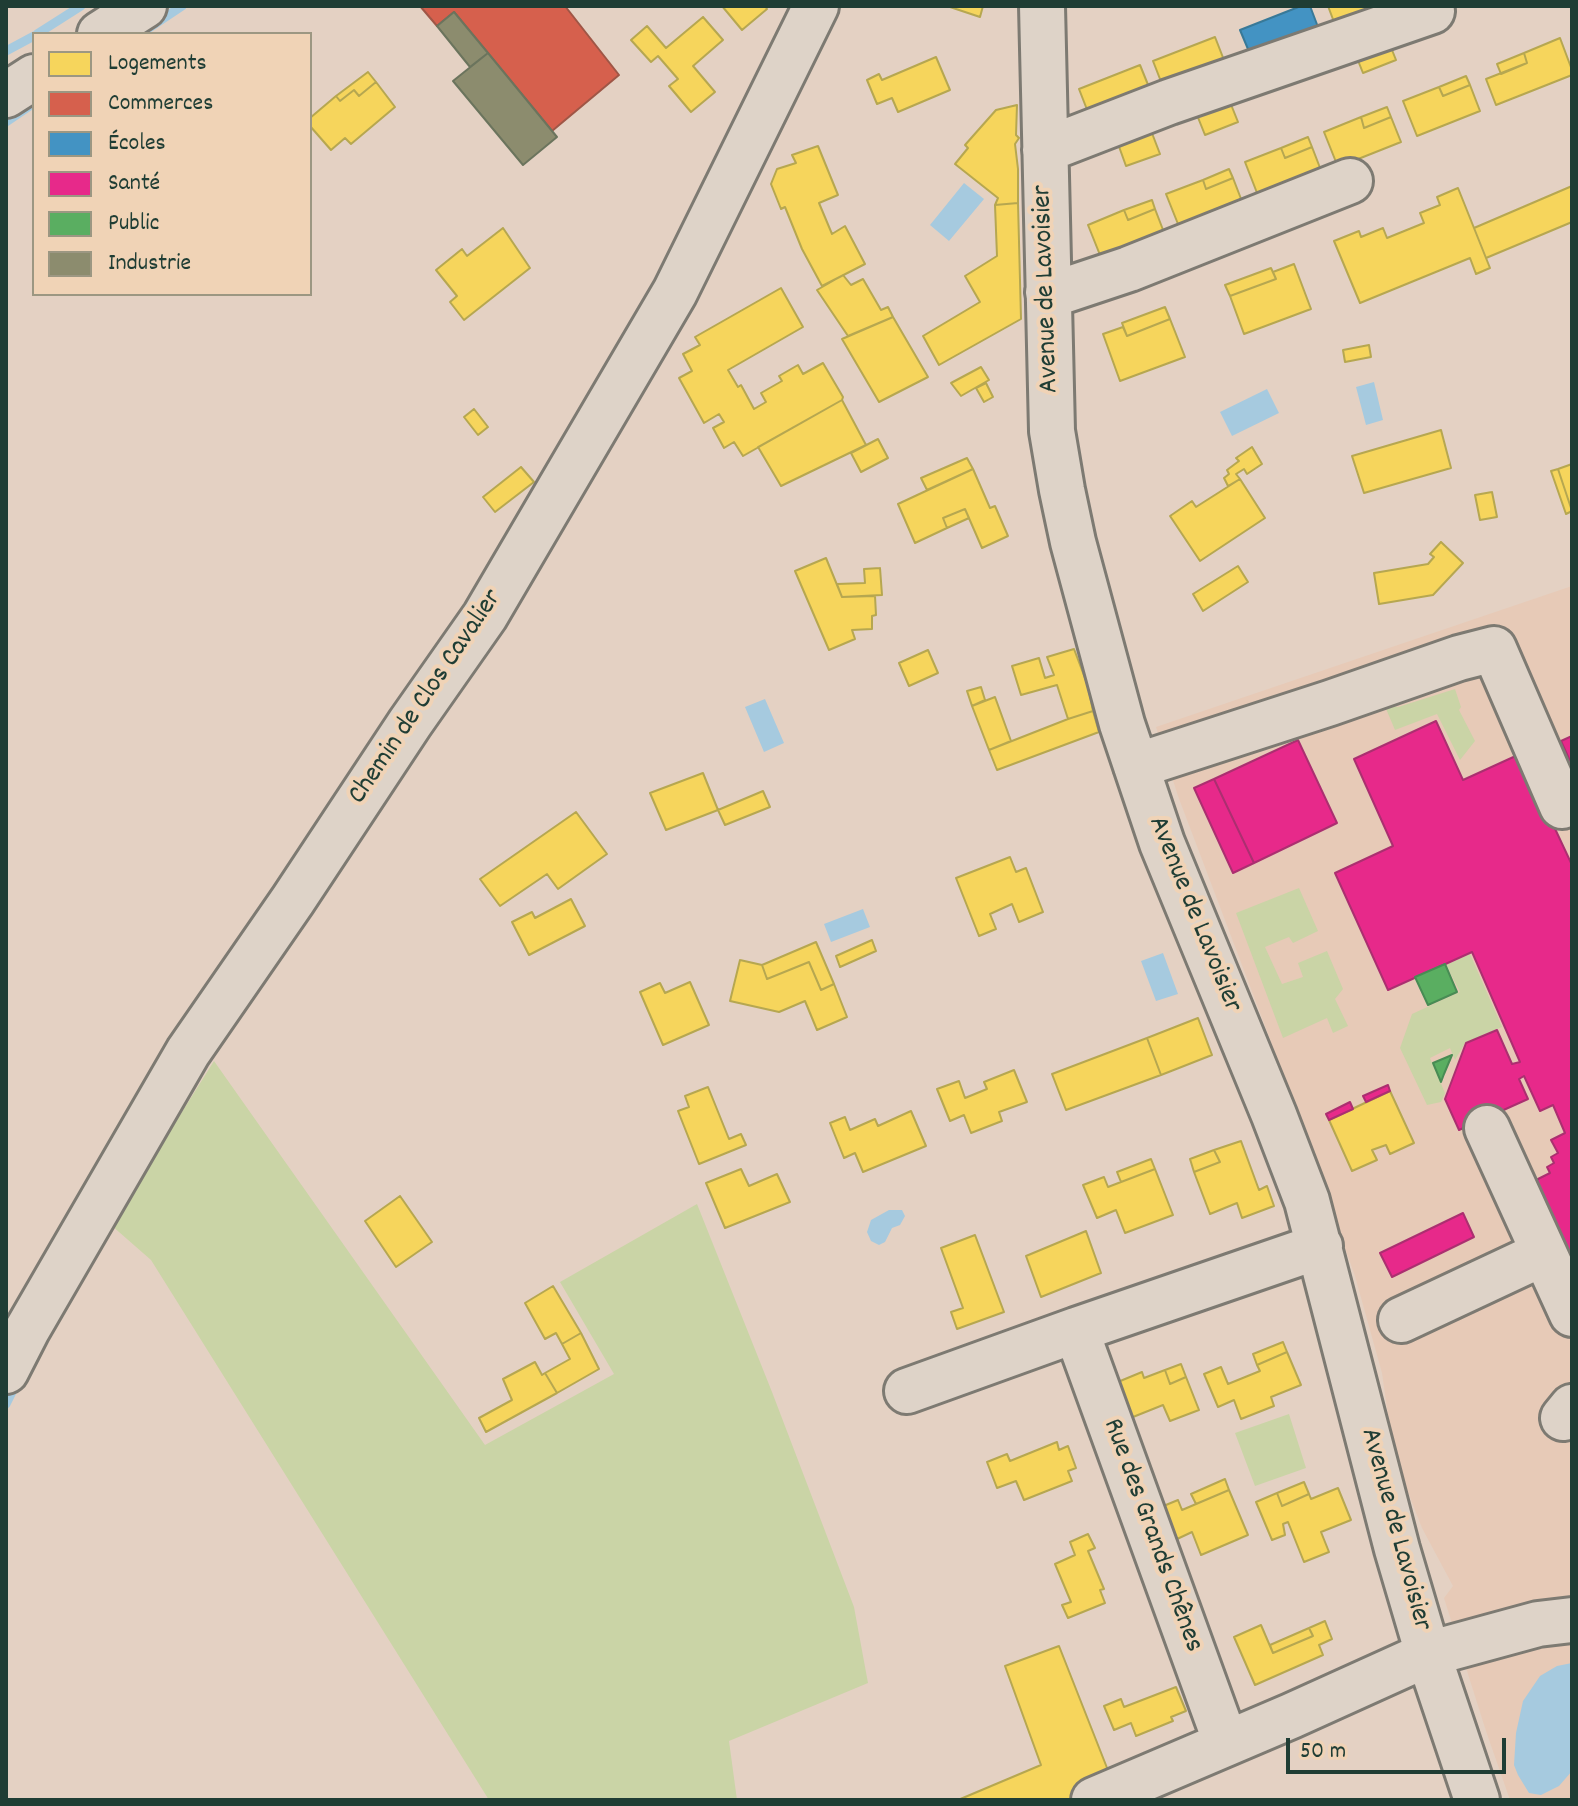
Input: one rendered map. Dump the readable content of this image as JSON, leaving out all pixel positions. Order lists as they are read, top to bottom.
{
  "streets": {
    "street": ["Avenue de Lavoisier", "Chemin de Clos Cavalier", "Rue des Grands Chênes"]
  },
  "legend": [
    "Logements",
    "Commerces",
    "Écoles",
    "Santé",
    "Public",
    "Industrie"
  ],
  "scale_bar": "50 m"
}
